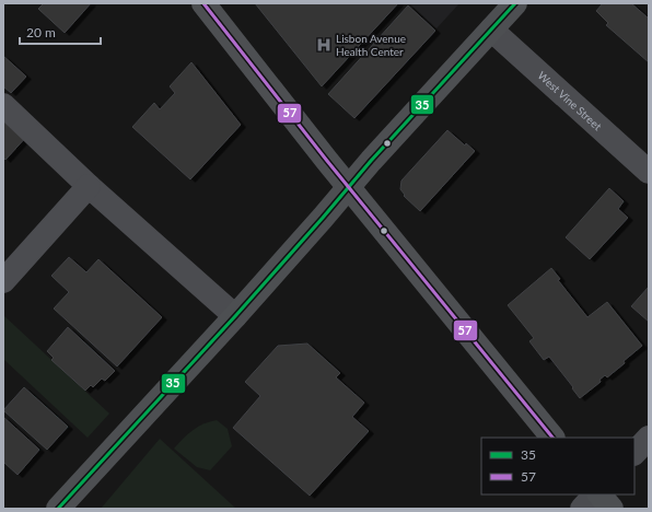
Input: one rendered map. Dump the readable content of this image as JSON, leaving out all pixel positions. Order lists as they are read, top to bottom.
{
  "streets": {
    "street": ["West Vine Street"]
  },
  "places": {
    "hospital": ["Lisbon Avenue Health Center"]
  },
  "lines": ["transit line 35", "transit line 57"],
  "legend": ["35", "57"],
  "scale_bar": "20 m"
}
